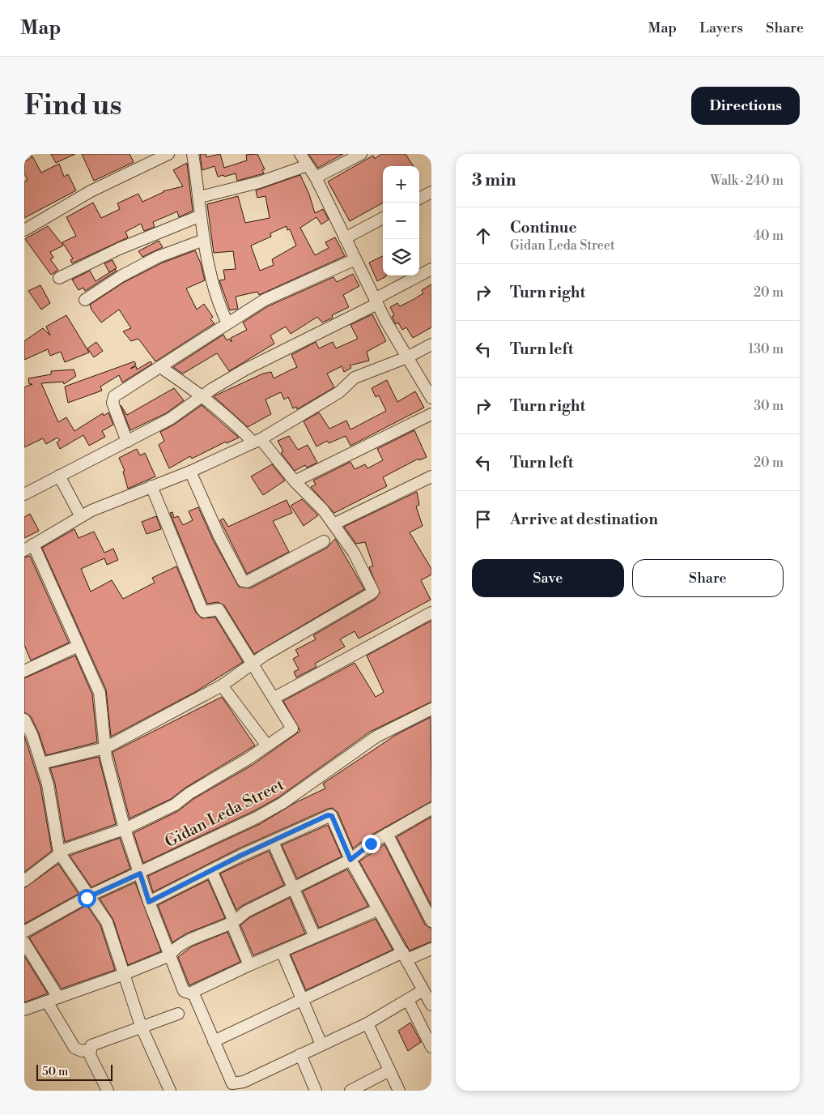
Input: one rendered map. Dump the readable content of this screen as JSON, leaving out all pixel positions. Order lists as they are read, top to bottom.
{
  "streets": {
    "street": ["Gidan Leda Street"]
  },
  "scale_bar": "50 m",
  "page": {
    "header": "Map",
    "nav": ["Map", "Layers", "Share"],
    "buttons": [
      "Directions",
      ["Save", "Share"]
    ],
    "title": "Find us",
    "heading": ["3 min", "Walk · 240 m"],
    "map_buttons": ["+", "−"],
    "list": [
      ["Continue", "Gidan Leda Street", "40 m"],
      ["Turn right", "20 m"],
      ["Turn left", "130 m"],
      ["Turn right", "30 m"],
      ["Turn left", "20 m"],
      "Arrive at destination"
    ],
    "scale": "50 m"
  }
}
